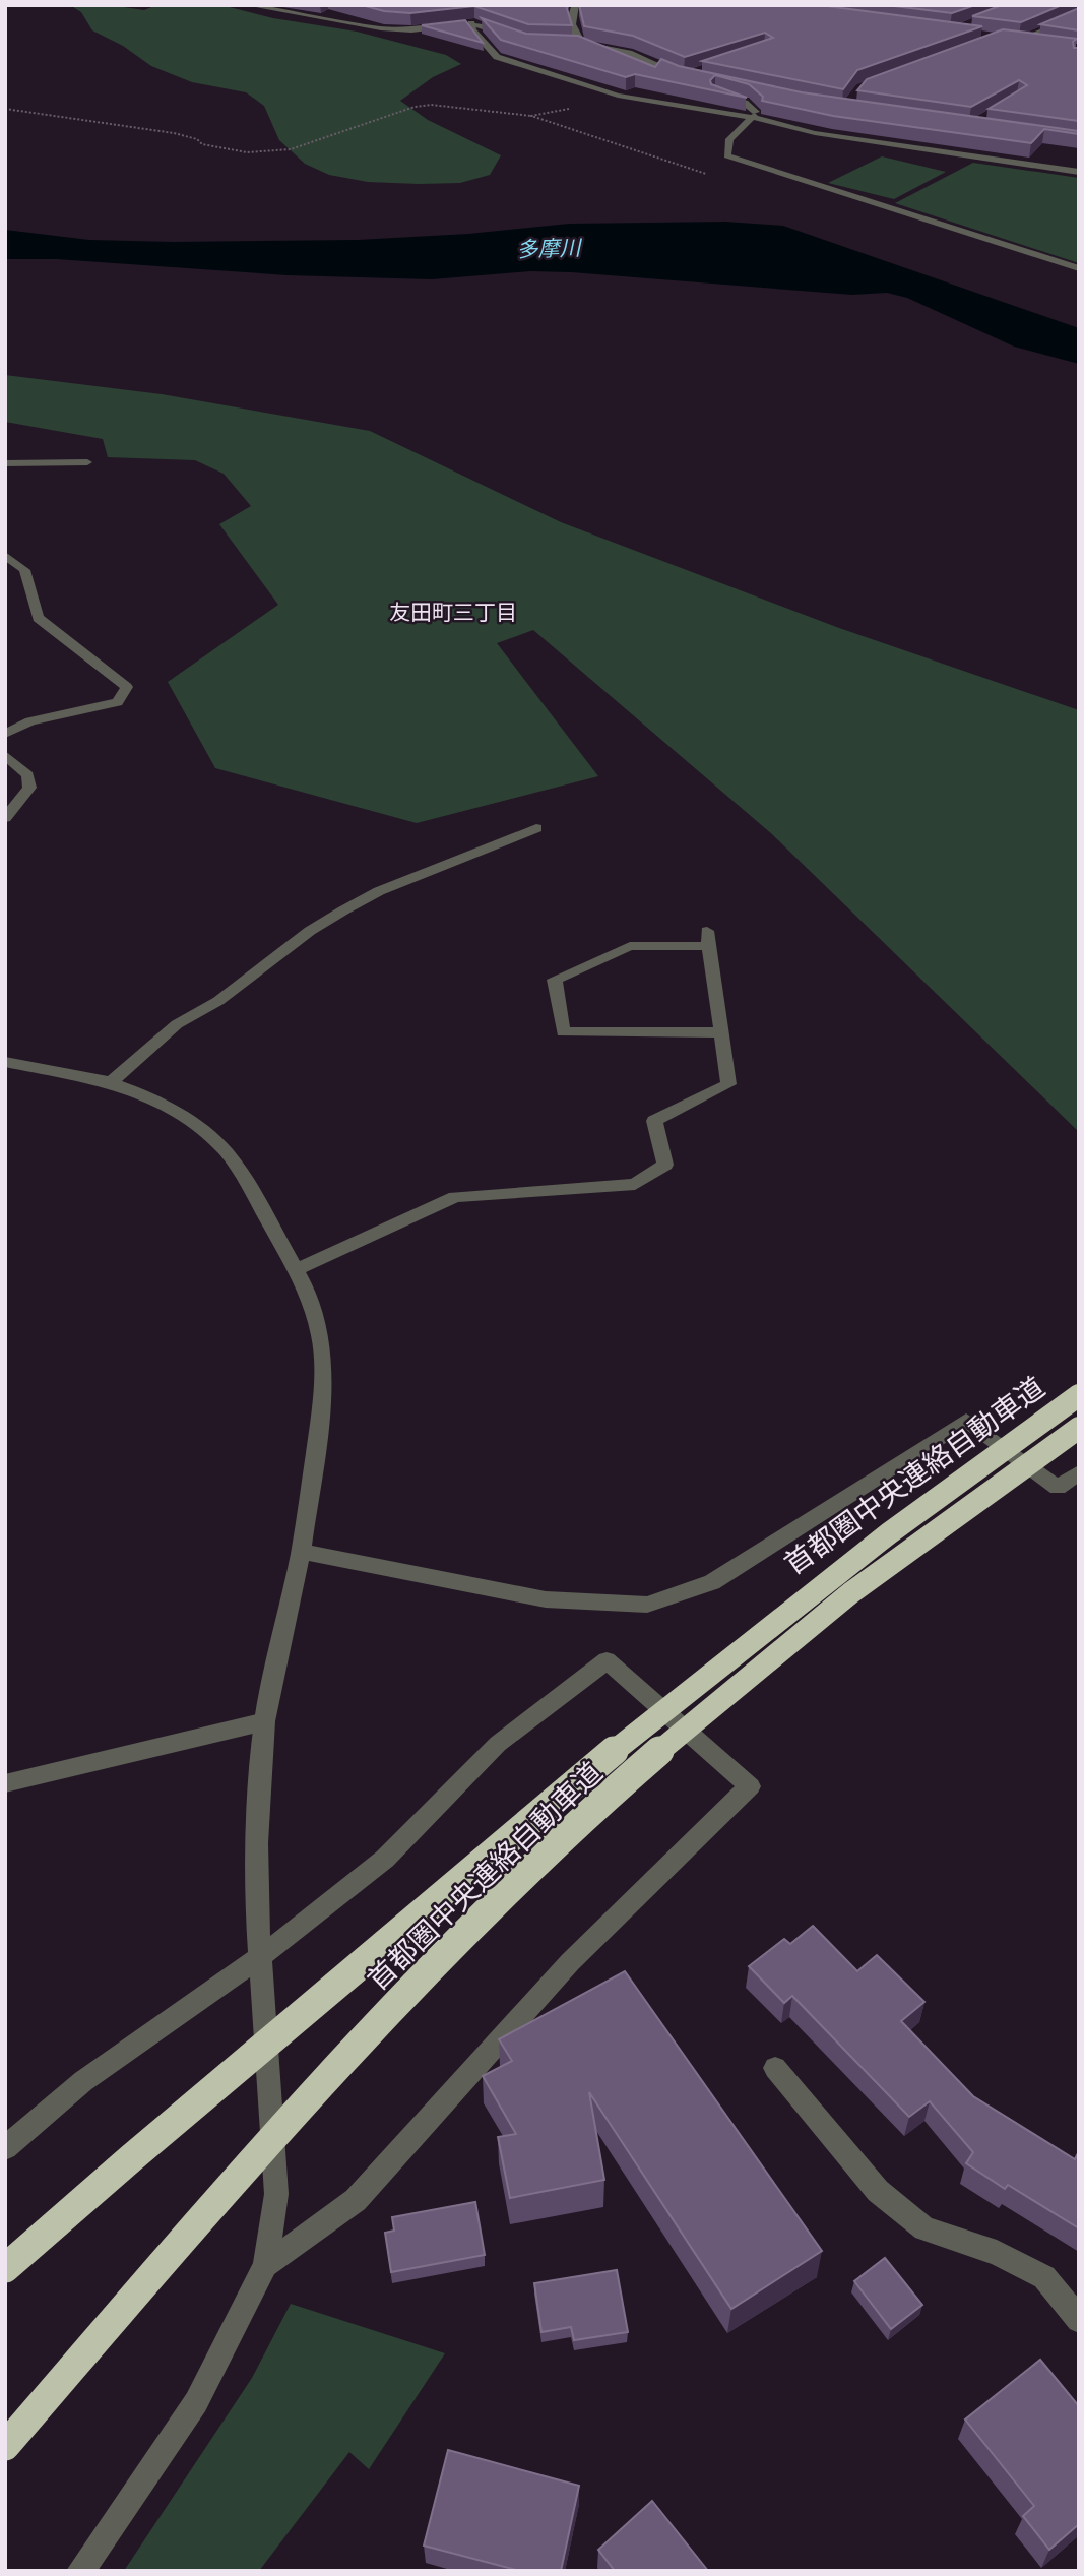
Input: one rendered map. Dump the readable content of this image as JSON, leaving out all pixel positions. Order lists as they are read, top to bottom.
{
  "streets": {
    "highway": ["首都圏中央連絡自動車道"]
  },
  "districts": ["友田町三丁目"],
  "water": ["多摩川"]
}
